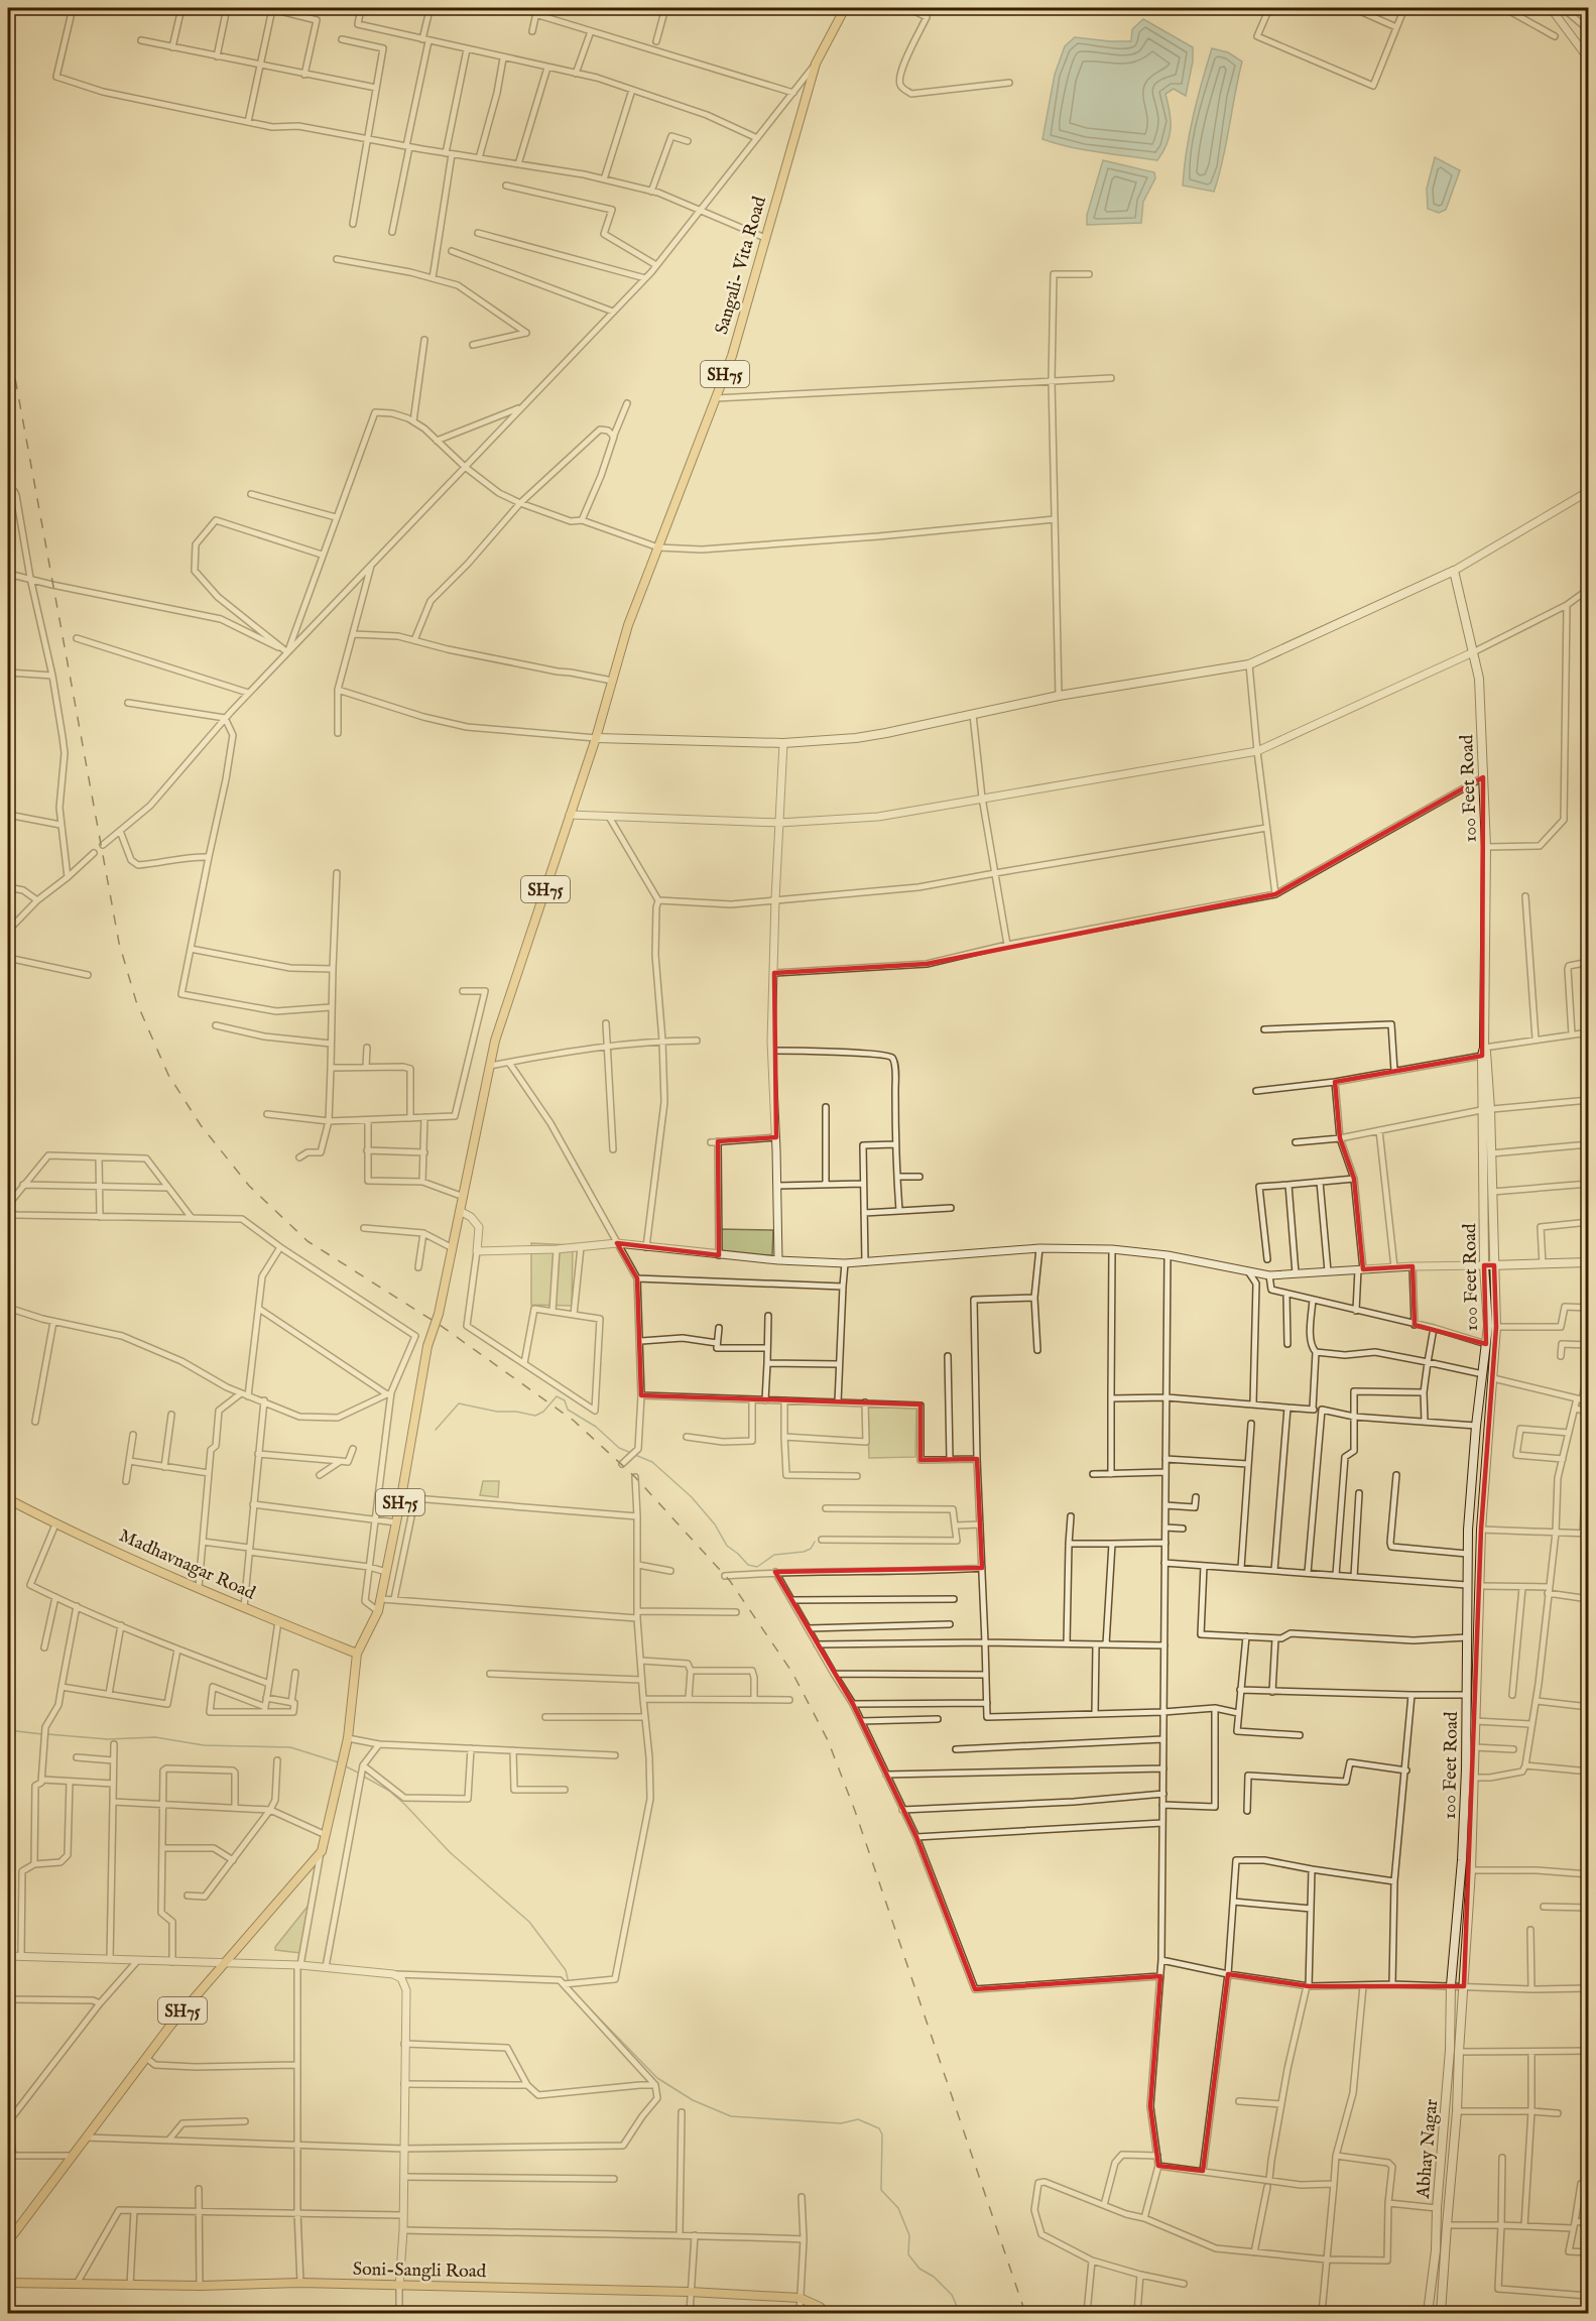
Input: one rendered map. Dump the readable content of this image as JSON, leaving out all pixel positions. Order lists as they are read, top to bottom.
{
  "streets": {
    "main road": [
      "Sangali- Vita Road",
      "SH75",
      "100 Feet Road",
      "Madhavnagar Road",
      "Abhay Nagar",
      "Soni-Sangli Road"
    ]
  },
  "crossings": [
    ["Sangali- Vita Road", "SH75"],
    ["SH75", "Madhavnagar Road"],
    ["100 Feet Road", "Abhay Nagar"]
  ]
}
